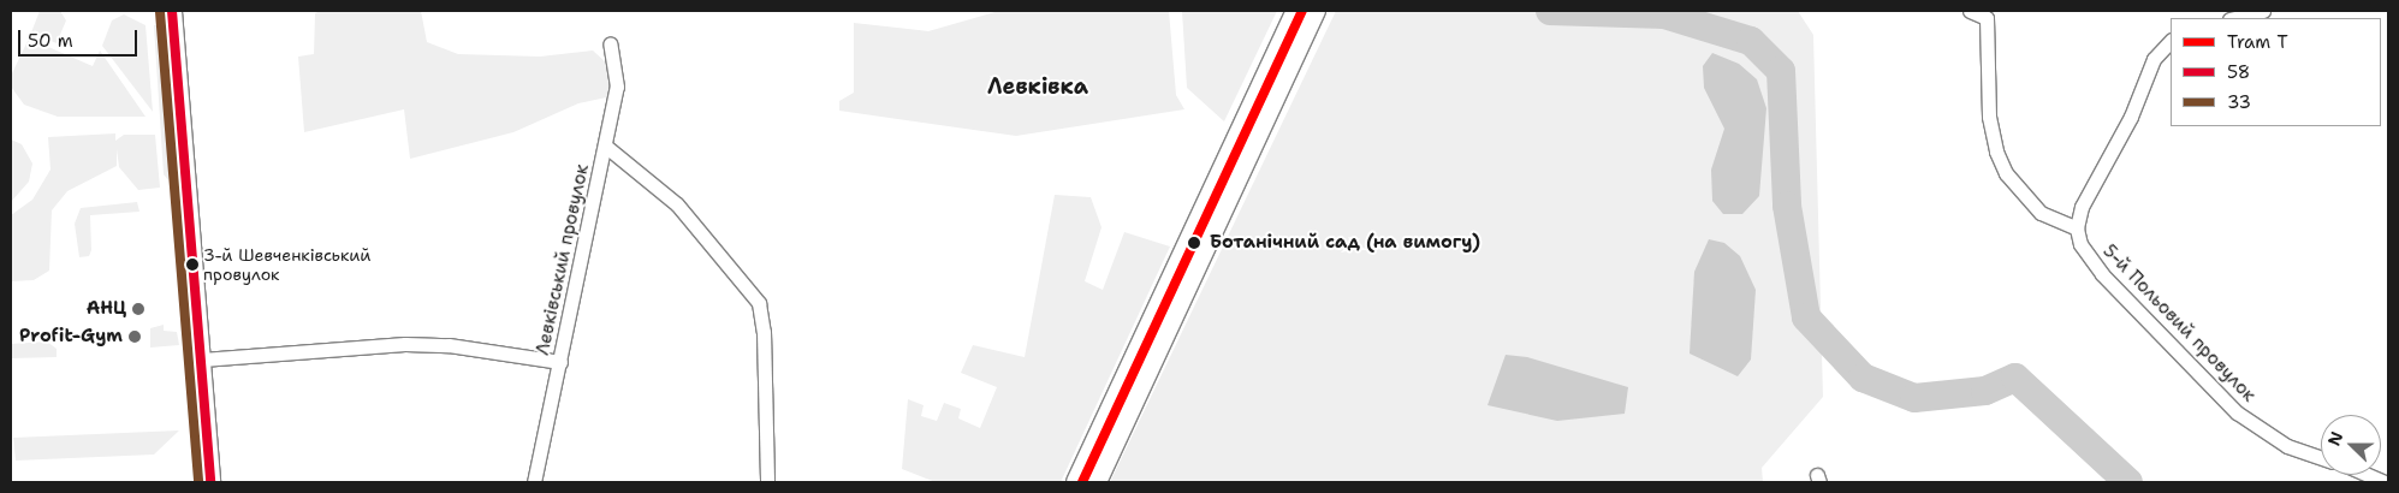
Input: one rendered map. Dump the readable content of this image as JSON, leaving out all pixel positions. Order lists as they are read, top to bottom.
{
  "streets": {
    "street": ["Левківський провулок", "5-й Польовий провулок"]
  },
  "districts": ["Левківка"],
  "places": [
    "Ботанічний сад (на вимогу)",
    "3-й Шевченківський провулок",
    "АНЦ",
    "Profit-Gym"
  ],
  "lines": ["tram line Т", "transit line 58", "transit line 33"],
  "legend": ["Tram Т", "58", "33"],
  "scale_bar": "50 m",
  "north": "left"
}
